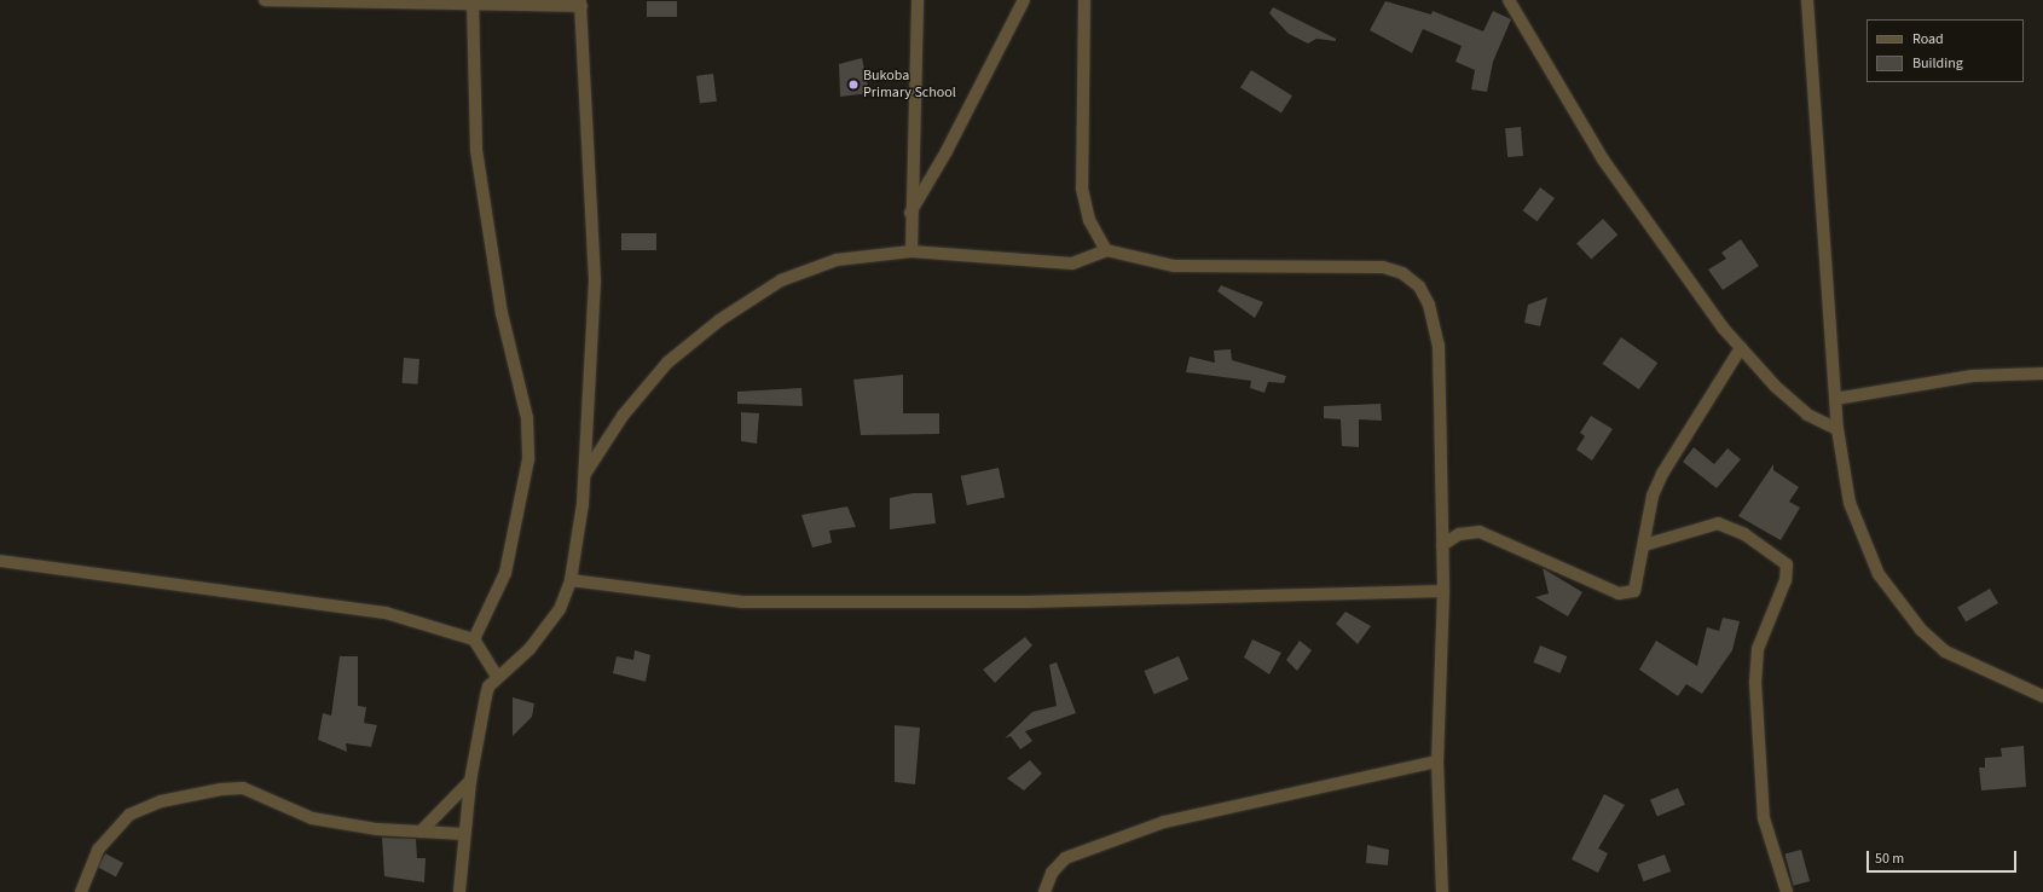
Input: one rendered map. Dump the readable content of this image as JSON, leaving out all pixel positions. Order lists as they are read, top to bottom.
{
  "places": ["Bukoba Primary School"],
  "legend": ["Road", "Building"],
  "scale_bar": "50 m"
}
